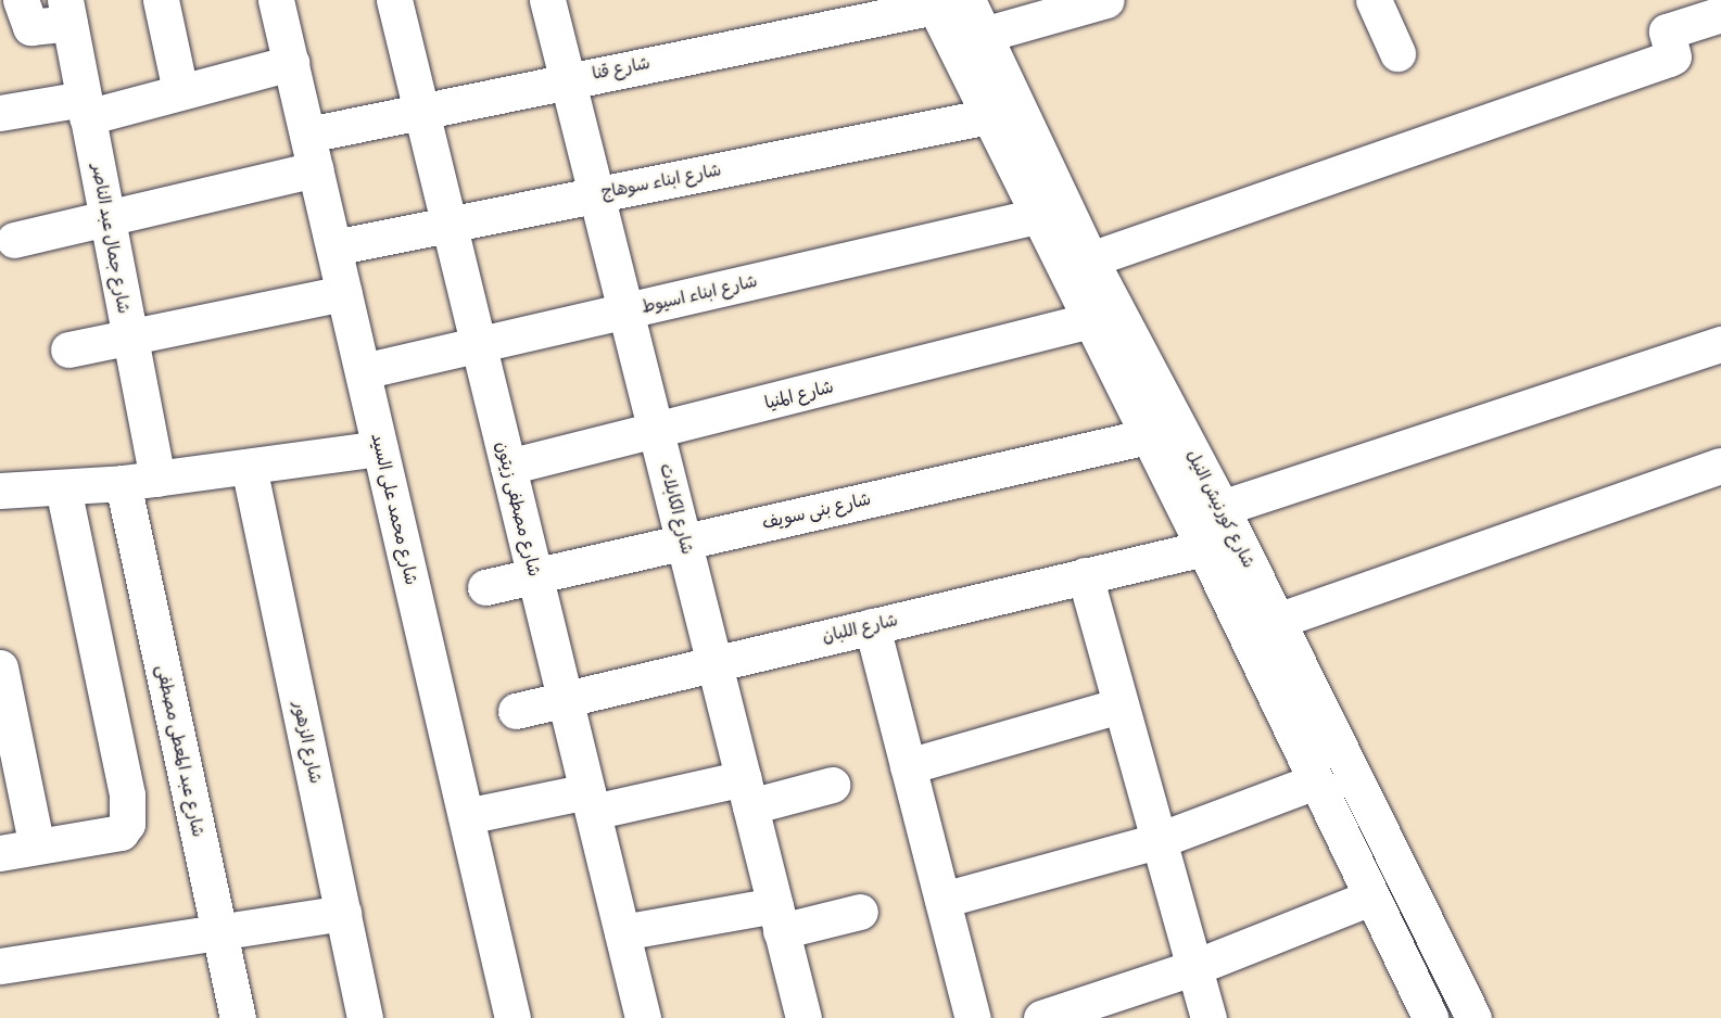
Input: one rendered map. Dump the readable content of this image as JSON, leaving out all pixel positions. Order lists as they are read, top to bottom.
{
  "streets": {
    "street": [
      "شارع قنا",
      "شارع ابناء سوهاج",
      "شارع جمال عبد الناصر",
      "شارع ابناء اسيوط",
      "شارع المنيا",
      "شارع محمد على السيد",
      "شارع مصطفى زيتون",
      "شارع الكابلات",
      "شارع كورنيش النيل",
      "شارع بنى سويف",
      "شارع اللبان",
      "شارع الزهور",
      "شارع عبد المعطى مصطفى"
    ]
  },
  "crossings": [
    ["شارع قنا", "شارع محمد على السيد"],
    ["شارع قنا", "شارع مصطفى زيتون"],
    ["شارع قنا", "شارع الكابلات"],
    ["شارع قنا", "شارع كورنيش النيل"],
    ["شارع ابناء سوهاج", "شارع محمد على السيد"],
    ["شارع ابناء سوهاج", "شارع مصطفى زيتون"],
    ["شارع ابناء سوهاج", "شارع الكابلات"],
    ["شارع ابناء سوهاج", "شارع كورنيش النيل"],
    ["شارع جمال عبد الناصر", "شارع عبد المعطى مصطفى"],
    ["شارع ابناء اسيوط", "شارع محمد على السيد"],
    ["شارع ابناء اسيوط", "شارع مصطفى زيتون"],
    ["شارع ابناء اسيوط", "شارع الكابلات"],
    ["شارع ابناء اسيوط", "شارع كورنيش النيل"],
    ["شارع المنيا", "شارع مصطفى زيتون"],
    ["شارع المنيا", "شارع الكابلات"],
    ["شارع المنيا", "شارع كورنيش النيل"],
    ["شارع مصطفى زيتون", "شارع بنى سويف"],
    ["شارع مصطفى زيتون", "شارع اللبان"],
    ["شارع الكابلات", "شارع بنى سويف"],
    ["شارع الكابلات", "شارع اللبان"],
    ["شارع كورنيش النيل", "شارع بنى سويف"],
    ["شارع كورنيش النيل", "شارع اللبان"]
  ]
}
